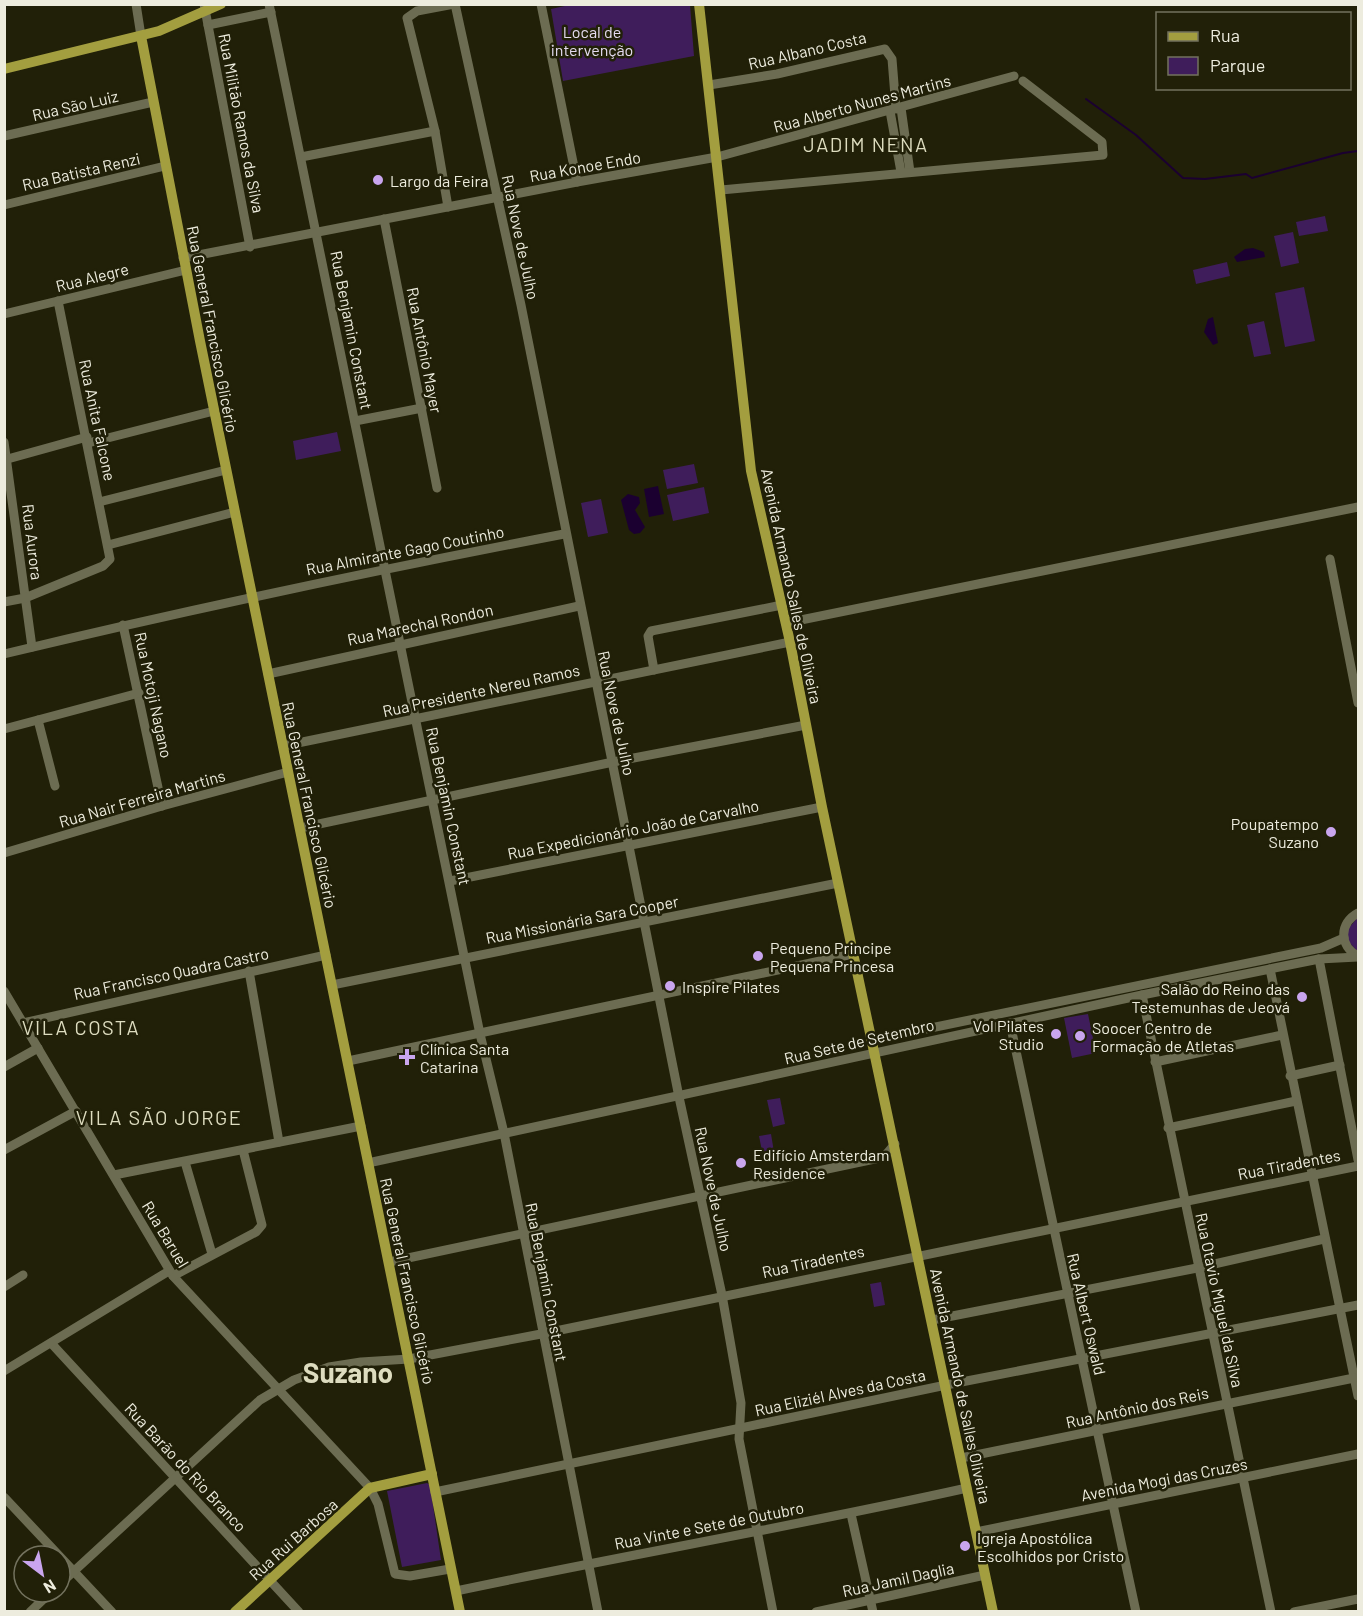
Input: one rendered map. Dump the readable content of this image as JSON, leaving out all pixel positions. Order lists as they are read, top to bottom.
{
  "streets": {
    "main road": [
      "Rua General Francisco Glicério",
      "Avenida Armando Salles de Oliveira",
      "Avenida Armando de Salles Oliveira",
      "Rua Rui Barbosa"
    ],
    "street": [
      "Rua Albano Costa",
      "Rua Alberto Nunes Martins",
      "Rua São Luiz",
      "Rua Militão Ramos da Silva",
      "Rua Konoe Endo",
      "Rua Batista Renzi",
      "Rua Nove de Julho",
      "Rua Alegre",
      "Rua Benjamin Constant",
      "Rua Antônio Mayer",
      "Rua Anita Falcone",
      "Rua Aurora",
      "Rua Almirante Gago Coutinho",
      "Rua Marechal Rondon",
      "Rua Presidente Nereu Ramos",
      "Rua Motoji Nagano",
      "Rua Nair Ferreira Martins",
      "Rua Expedicionário João de Carvalho",
      "Rua Missionária Sara Cooper",
      "Rua Francisco Quadra Castro",
      "Rua Sete de Setembro",
      "Rua Tiradentes",
      "Rua Baruel",
      "Rua Otavio Miguel da Silva",
      "Rua Albert Oswald",
      "Rua Eliziél Alves da Costa",
      "Rua Antônio dos Reis",
      "Rua Barão do Rio Branco",
      "Avenida Mogi das Cruzes",
      "Rua Vinte e Sete de Outubro",
      "Rua Jamil Daglia"
    ]
  },
  "crossings": [
    ["Rua Albano Costa", "Rua Alberto Nunes Martins"],
    ["Rua Albano Costa", "Avenida Armando Salles de Oliveira"],
    ["Rua Alberto Nunes Martins", "Rua Konoe Endo"],
    ["Rua Alberto Nunes Martins", "Avenida Armando Salles de Oliveira"],
    ["Rua São Luiz", "Rua General Francisco Glicério"],
    ["Rua Konoe Endo", "Rua Nove de Julho"],
    ["Rua Konoe Endo", "Rua Benjamin Constant"],
    ["Rua Konoe Endo", "Rua Antônio Mayer"],
    ["Rua Konoe Endo", "Avenida Armando Salles de Oliveira"],
    ["Rua Batista Renzi", "Rua General Francisco Glicério"],
    ["Rua Nove de Julho", "Rua Almirante Gago Coutinho"],
    ["Rua Nove de Julho", "Rua Marechal Rondon"],
    ["Rua Nove de Julho", "Rua Presidente Nereu Ramos"],
    ["Rua Nove de Julho", "Rua Expedicionário João de Carvalho"],
    ["Rua Nove de Julho", "Rua Missionária Sara Cooper"],
    ["Rua Nove de Julho", "Rua Sete de Setembro"],
    ["Rua Nove de Julho", "Rua Tiradentes"],
    ["Rua Nove de Julho", "Rua Eliziél Alves da Costa"],
    ["Rua Nove de Julho", "Rua Vinte e Sete de Outubro"],
    ["Rua Alegre", "Rua General Francisco Glicério"],
    ["Rua Alegre", "Rua Anita Falcone"],
    ["Rua General Francisco Glicério", "Rua Almirante Gago Coutinho"],
    ["Rua General Francisco Glicério", "Rua Marechal Rondon"],
    ["Rua General Francisco Glicério", "Rua Presidente Nereu Ramos"],
    ["Rua General Francisco Glicério", "Rua Nair Ferreira Martins"],
    ["Rua General Francisco Glicério", "Rua Missionária Sara Cooper"],
    ["Rua General Francisco Glicério", "Rua Francisco Quadra Castro"],
    ["Rua General Francisco Glicério", "Rua Sete de Setembro"],
    ["Rua General Francisco Glicério", "Rua Tiradentes"],
    ["Rua General Francisco Glicério", "Rua Eliziél Alves da Costa"],
    ["Rua General Francisco Glicério", "Rua Vinte e Sete de Outubro"],
    ["Rua Benjamin Constant", "Rua Almirante Gago Coutinho"],
    ["Rua Benjamin Constant", "Rua Marechal Rondon"],
    ["Rua Benjamin Constant", "Rua Presidente Nereu Ramos"],
    ["Rua Benjamin Constant", "Rua Expedicionário João de Carvalho"],
    ["Rua Benjamin Constant", "Rua Missionária Sara Cooper"],
    ["Rua Benjamin Constant", "Rua Sete de Setembro"],
    ["Rua Benjamin Constant", "Rua Tiradentes"],
    ["Rua Benjamin Constant", "Rua Eliziél Alves da Costa"],
    ["Rua Benjamin Constant", "Rua Vinte e Sete de Outubro"],
    ["Rua Aurora", "Rua Almirante Gago Coutinho"],
    ["Rua Almirante Gago Coutinho", "Rua Motoji Nagano"],
    ["Avenida Armando Salles de Oliveira", "Rua Presidente Nereu Ramos"],
    ["Avenida Armando Salles de Oliveira", "Rua Expedicionário João de Carvalho"],
    ["Avenida Armando Salles de Oliveira", "Rua Missionária Sara Cooper"],
    ["Avenida Armando Salles de Oliveira", "Rua Sete de Setembro"],
    ["Avenida Armando Salles de Oliveira", "Avenida Armando de Salles Oliveira"],
    ["Rua Motoji Nagano", "Rua Nair Ferreira Martins"],
    ["Rua Francisco Quadra Castro", "Rua Baruel"],
    ["Rua Sete de Setembro", "Rua Otavio Miguel da Silva"],
    ["Rua Sete de Setembro", "Rua Albert Oswald"],
    ["Rua Tiradentes", "Rua Baruel"],
    ["Rua Tiradentes", "Rua Otavio Miguel da Silva"],
    ["Rua Tiradentes", "Rua Albert Oswald"],
    ["Rua Tiradentes", "Avenida Armando de Salles Oliveira"],
    ["Rua Tiradentes", "Rua Barão do Rio Branco"],
    ["Rua Baruel", "Rua Rui Barbosa"],
    ["Rua Otavio Miguel da Silva", "Rua Eliziél Alves da Costa"],
    ["Rua Otavio Miguel da Silva", "Rua Antônio dos Reis"],
    ["Rua Otavio Miguel da Silva", "Avenida Mogi das Cruzes"],
    ["Rua Albert Oswald", "Rua Eliziél Alves da Costa"],
    ["Rua Albert Oswald", "Rua Antônio dos Reis"],
    ["Rua Albert Oswald", "Avenida Mogi das Cruzes"],
    ["Avenida Armando de Salles Oliveira", "Rua Eliziél Alves da Costa"],
    ["Avenida Armando de Salles Oliveira", "Rua Antônio dos Reis"],
    ["Avenida Armando de Salles Oliveira", "Avenida Mogi das Cruzes"],
    ["Avenida Armando de Salles Oliveira", "Rua Vinte e Sete de Outubro"],
    ["Avenida Armando de Salles Oliveira", "Rua Jamil Daglia"],
    ["Rua Barão do Rio Branco", "Rua Rui Barbosa"]
  ],
  "districts": [
    "JADIM NENA",
    "VILA COSTA",
    "VILA SÃO JORGE",
    "Suzano"
  ],
  "parks": ["Local de intervenção"],
  "places": {
    "other": [
      "Largo da Feira",
      "Poupatempo Suzano",
      "Pequeno Principe Pequena Princesa",
      "Inspire Pilates",
      "Salão do Reino das Testemunhas de Jeová",
      "Vol Pilates Studio",
      "Soocer Centro de Formação de Atletas",
      "Edifício Amsterdam Residence",
      "Igreja Apostólica Escolhidos por Cristo"
    ],
    "health": ["Clínica Santa Catarina"]
  },
  "legend": ["Rua", "Parque"],
  "north": "bottom right"
}
